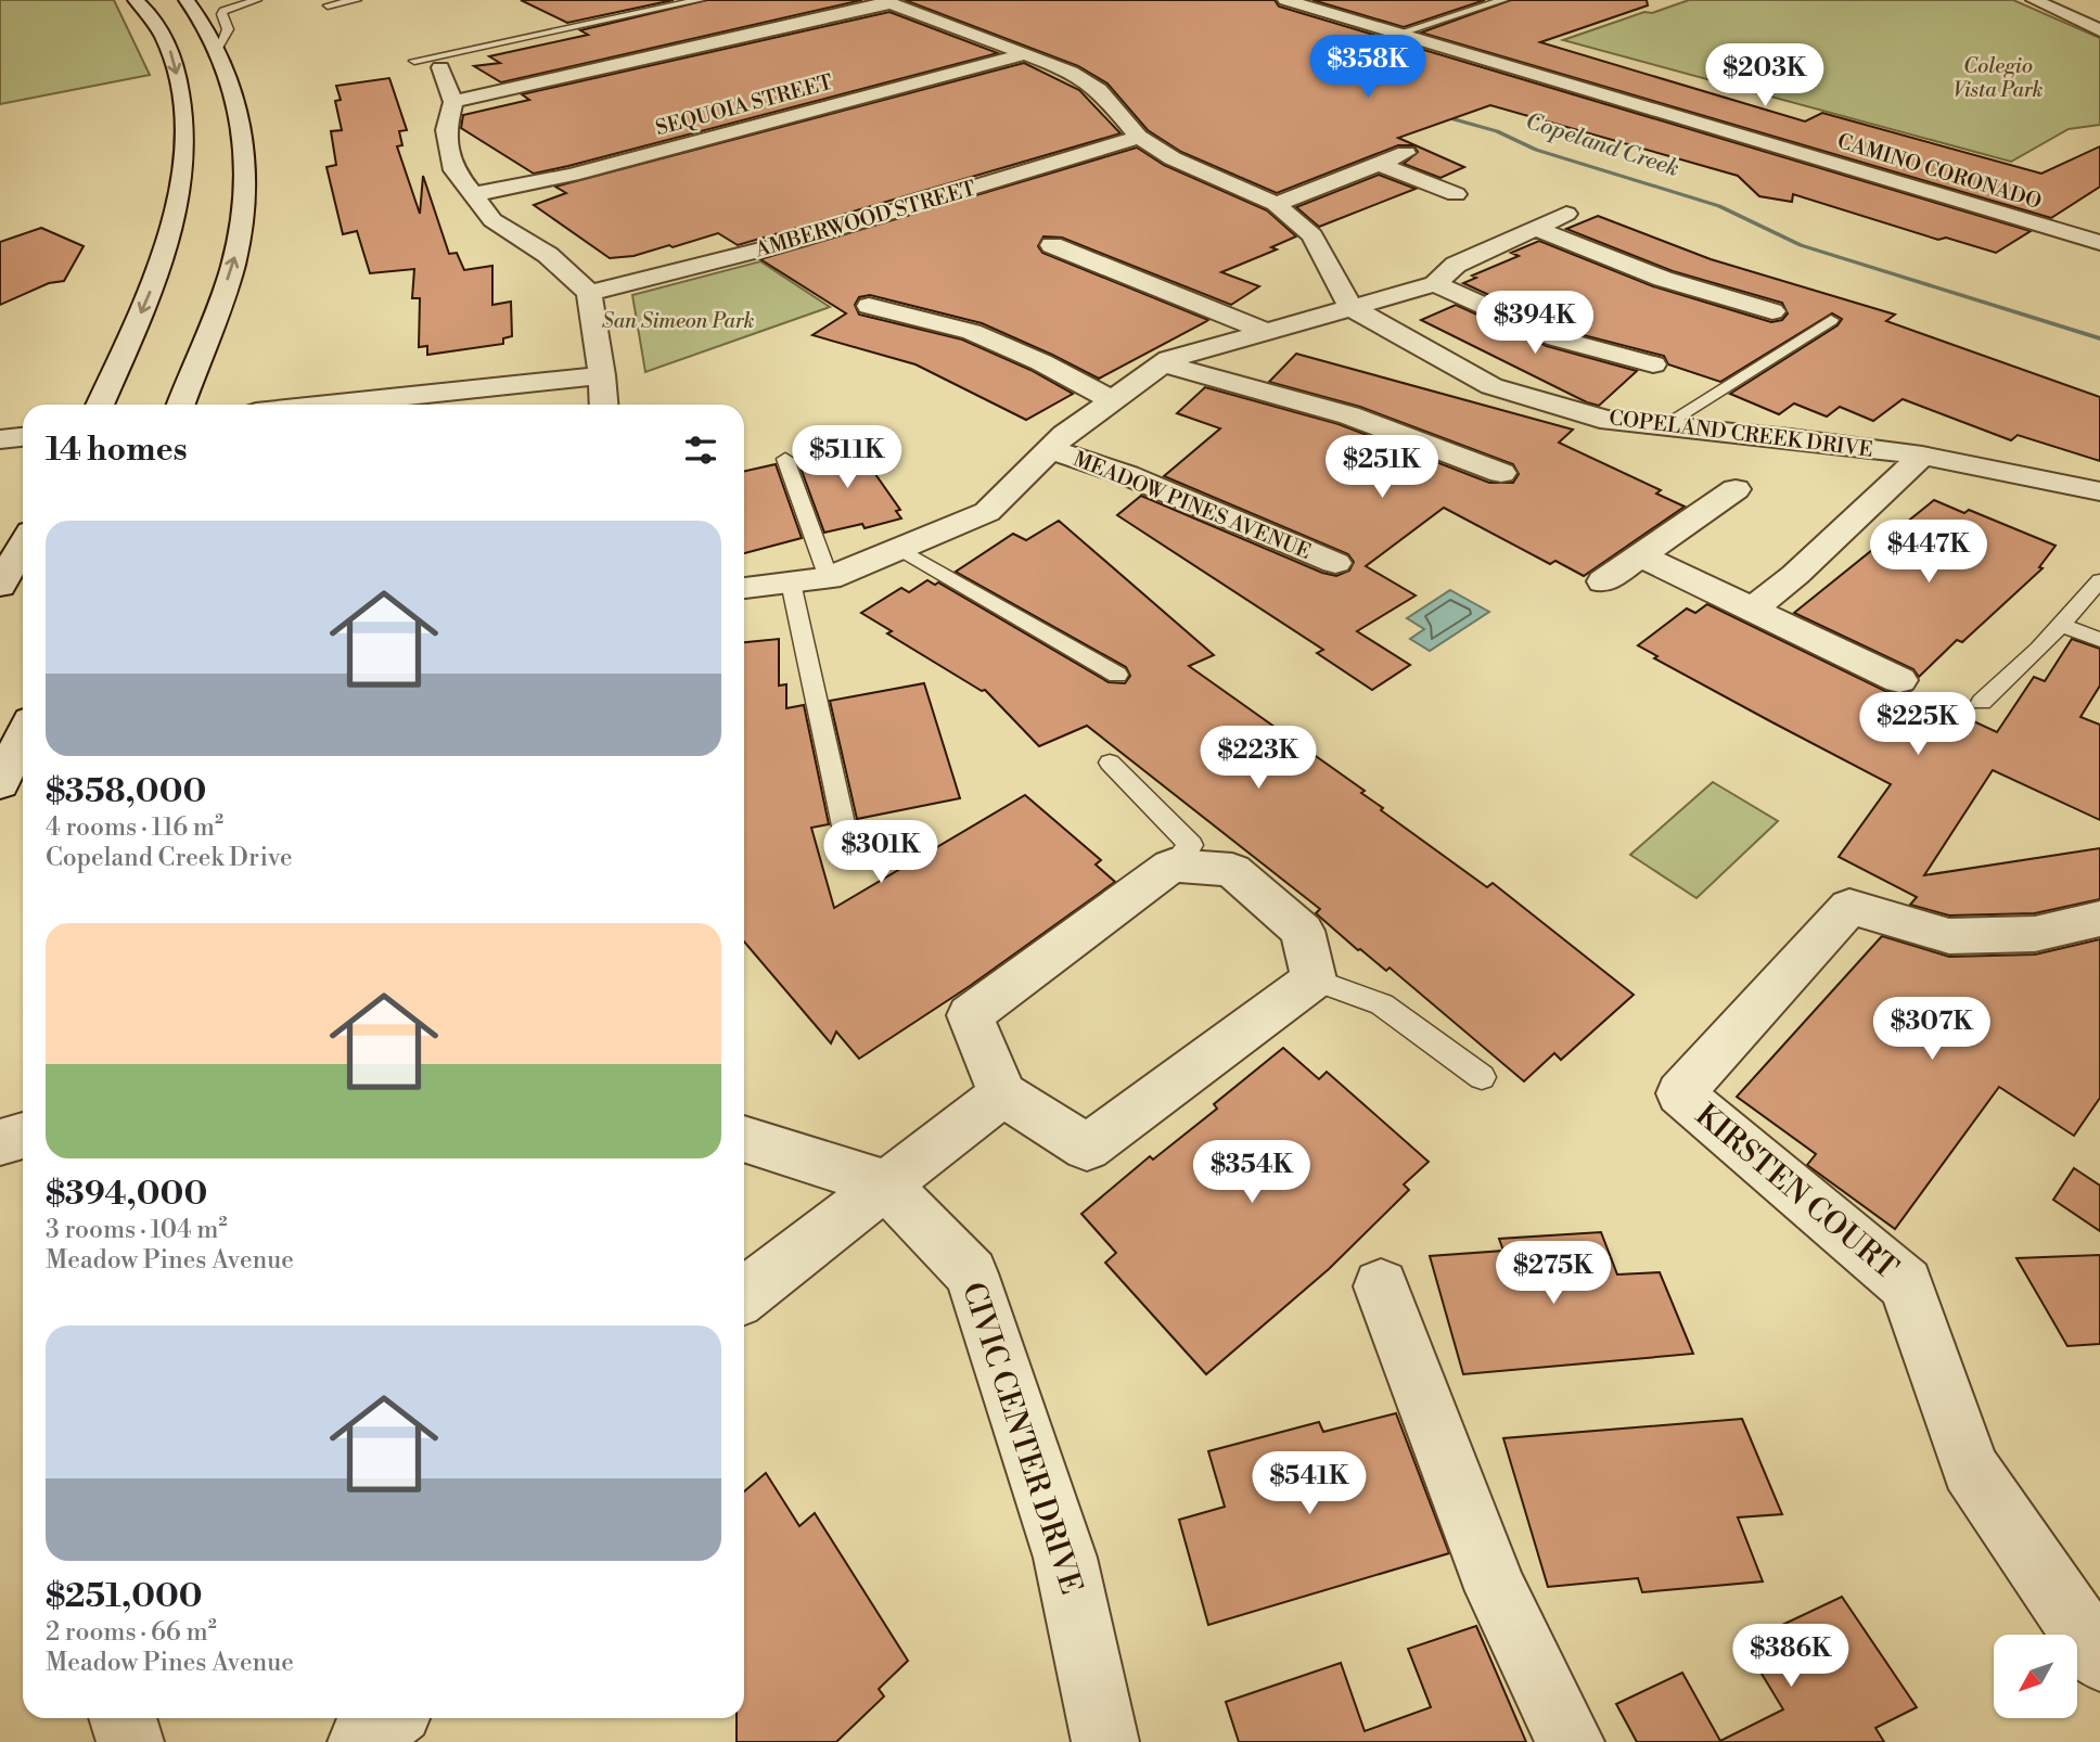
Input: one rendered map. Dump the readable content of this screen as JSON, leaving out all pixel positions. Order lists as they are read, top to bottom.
{
  "streets": {
    "street": [
      "SEQUOIA STREET",
      "CAMINO CORONADO",
      "AMBERWOOD STREET",
      "COPELAND CREEK DRIVE",
      "MEADOW PINES AVENUE",
      "KIRSTEN COURT",
      "CIVIC CENTER DRIVE"
    ]
  },
  "crossings": [
    ["COPELAND CREEK DRIVE", "MEADOW PINES AVENUE"]
  ],
  "water": ["Copeland Creek"],
  "parks": ["Colegio Vista Park", "San Simeon Park"],
  "north": "bottom left",
  "page": {
    "price": [
      "$358K",
      "$203K",
      "$394K",
      "$511K",
      "$251K",
      "$447K",
      "$225K",
      "$223K",
      "$301K",
      "$307K",
      "$354K",
      "$275K",
      "$541K",
      "$386K"
    ],
    "heading": "14 homes",
    "list": [
      {
        "name": "$358,000",
        "note": "4 rooms · 116 m² · Copeland Creek Drive"
      },
      {
        "name": "$394,000",
        "note": "3 rooms · 104 m² · Meadow Pines Avenue"
      },
      {
        "name": "$251,000",
        "note": "2 rooms · 66 m² · Meadow Pines Avenue"
      }
    ]
  }
}
